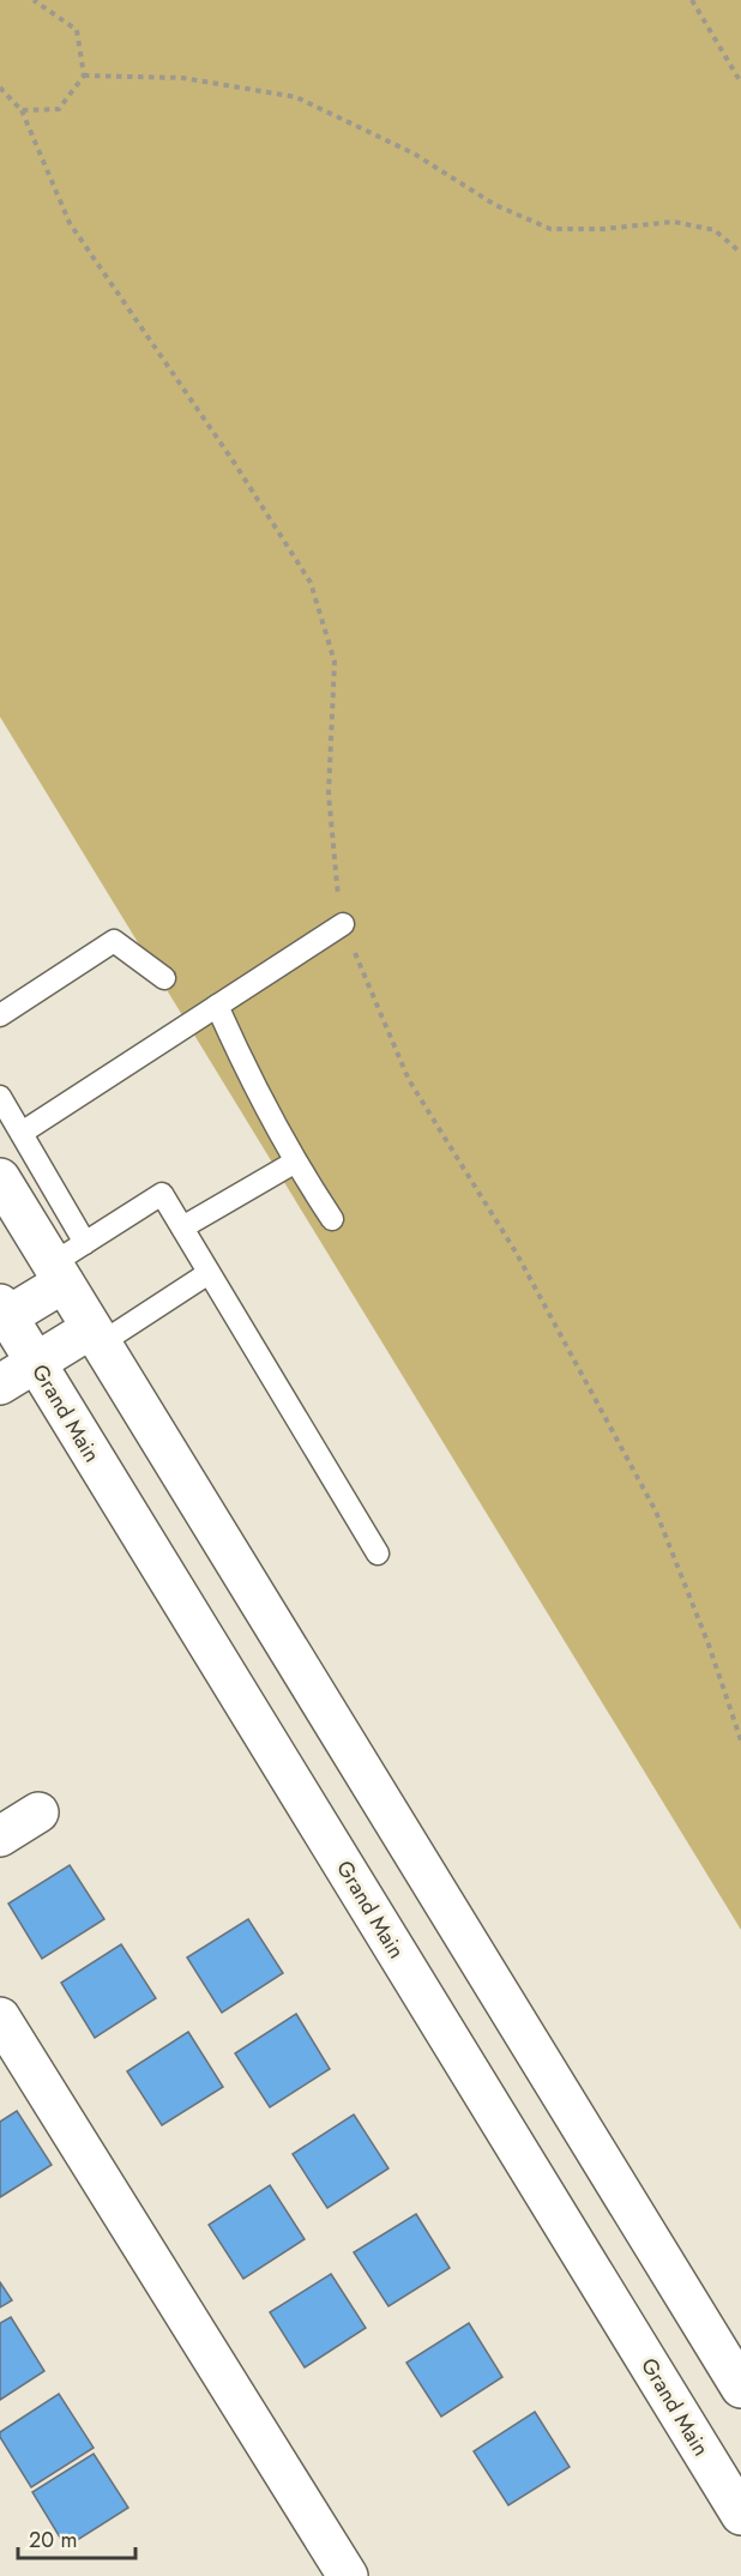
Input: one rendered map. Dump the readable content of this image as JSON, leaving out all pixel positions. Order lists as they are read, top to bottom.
{
  "streets": {
    "street": ["Grand Main"]
  },
  "scale_bar": "20 m"
}
